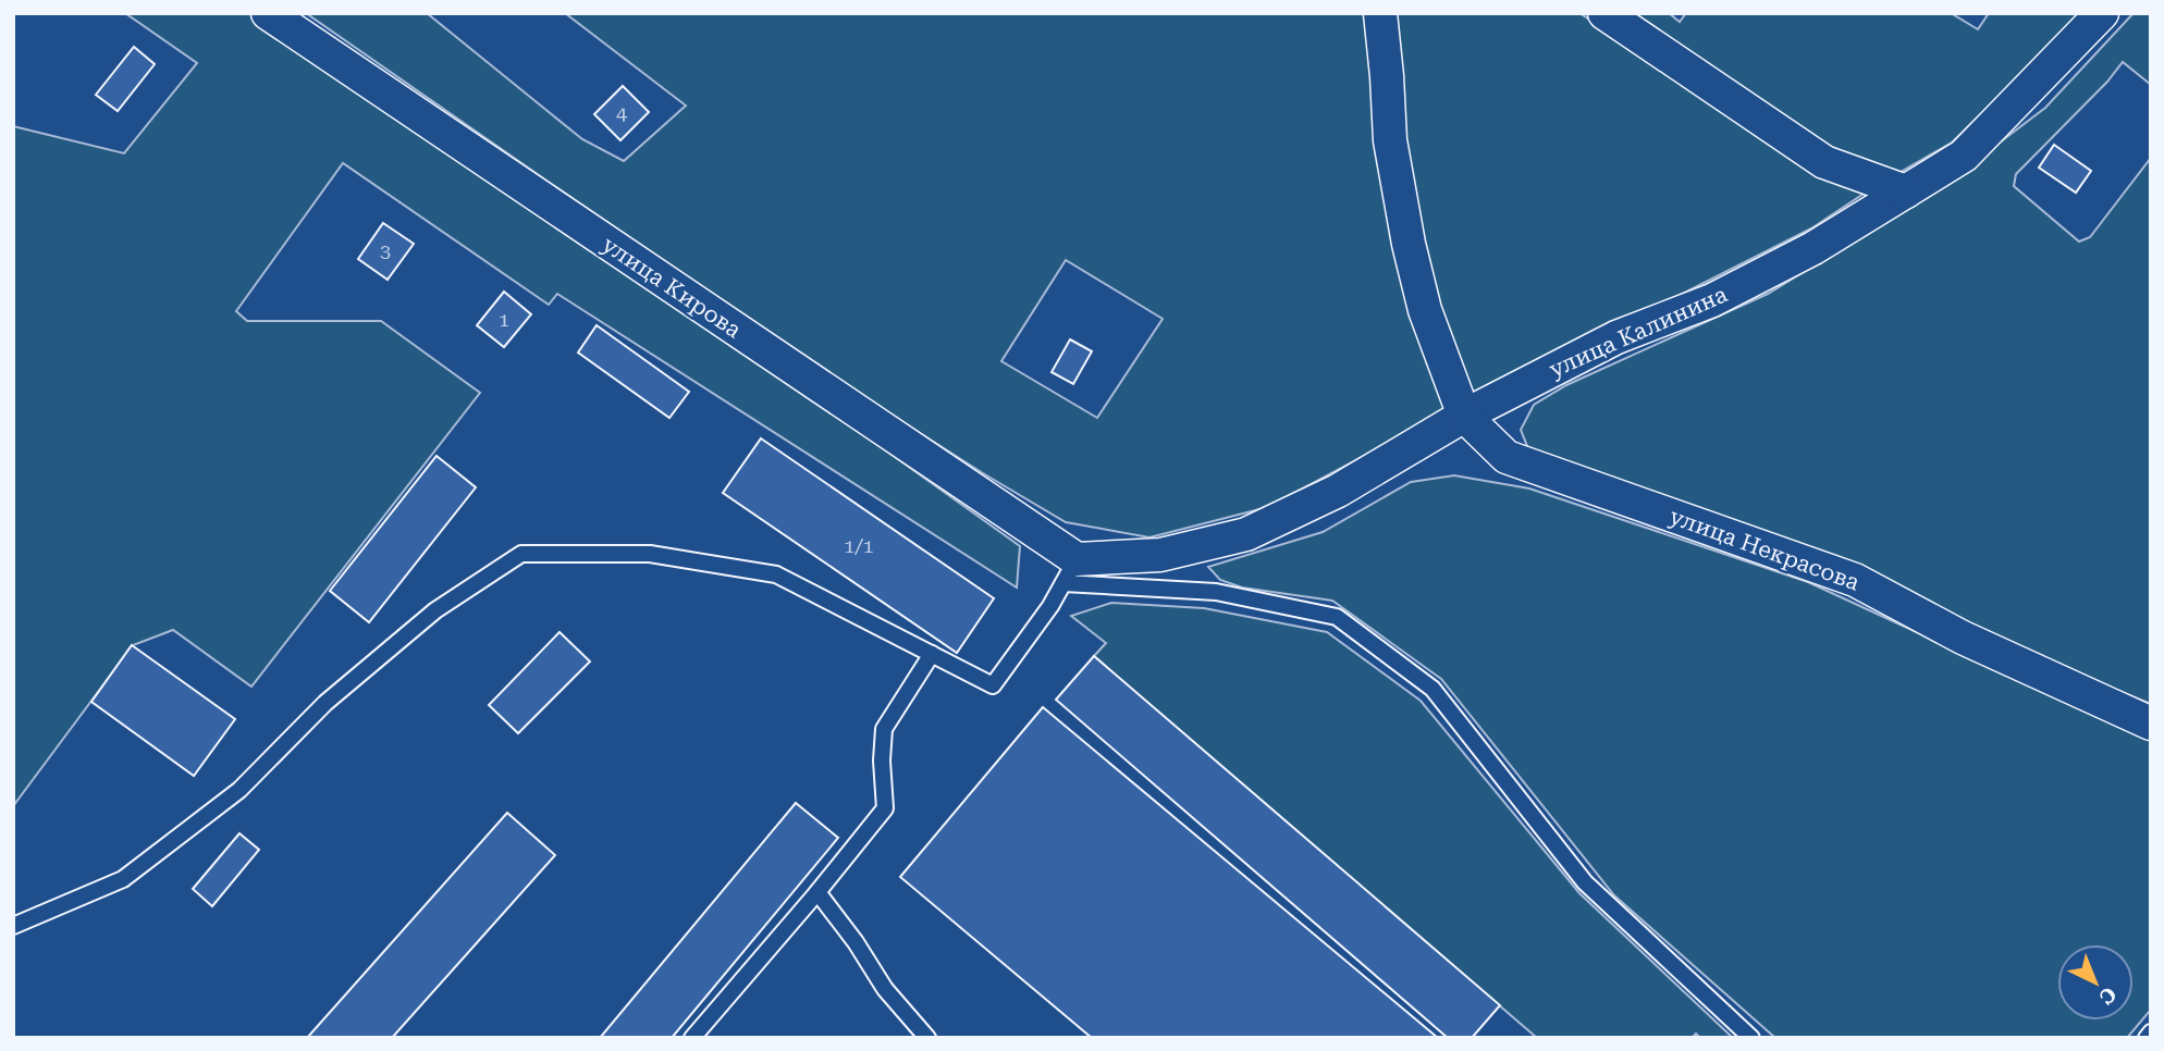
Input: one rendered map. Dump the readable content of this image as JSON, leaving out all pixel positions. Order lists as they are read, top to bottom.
{
  "streets": {
    "street": ["улица Кирова", "улица Калинина", "улица Некрасова"]
  },
  "crossings": [
    ["улица Кирова", "улица Калинина"],
    ["улица Калинина", "улица Некрасова"]
  ],
  "house_numbers": [
    "4",
    "3",
    "1",
    "1/1"
  ],
  "north": "bottom right"
}
